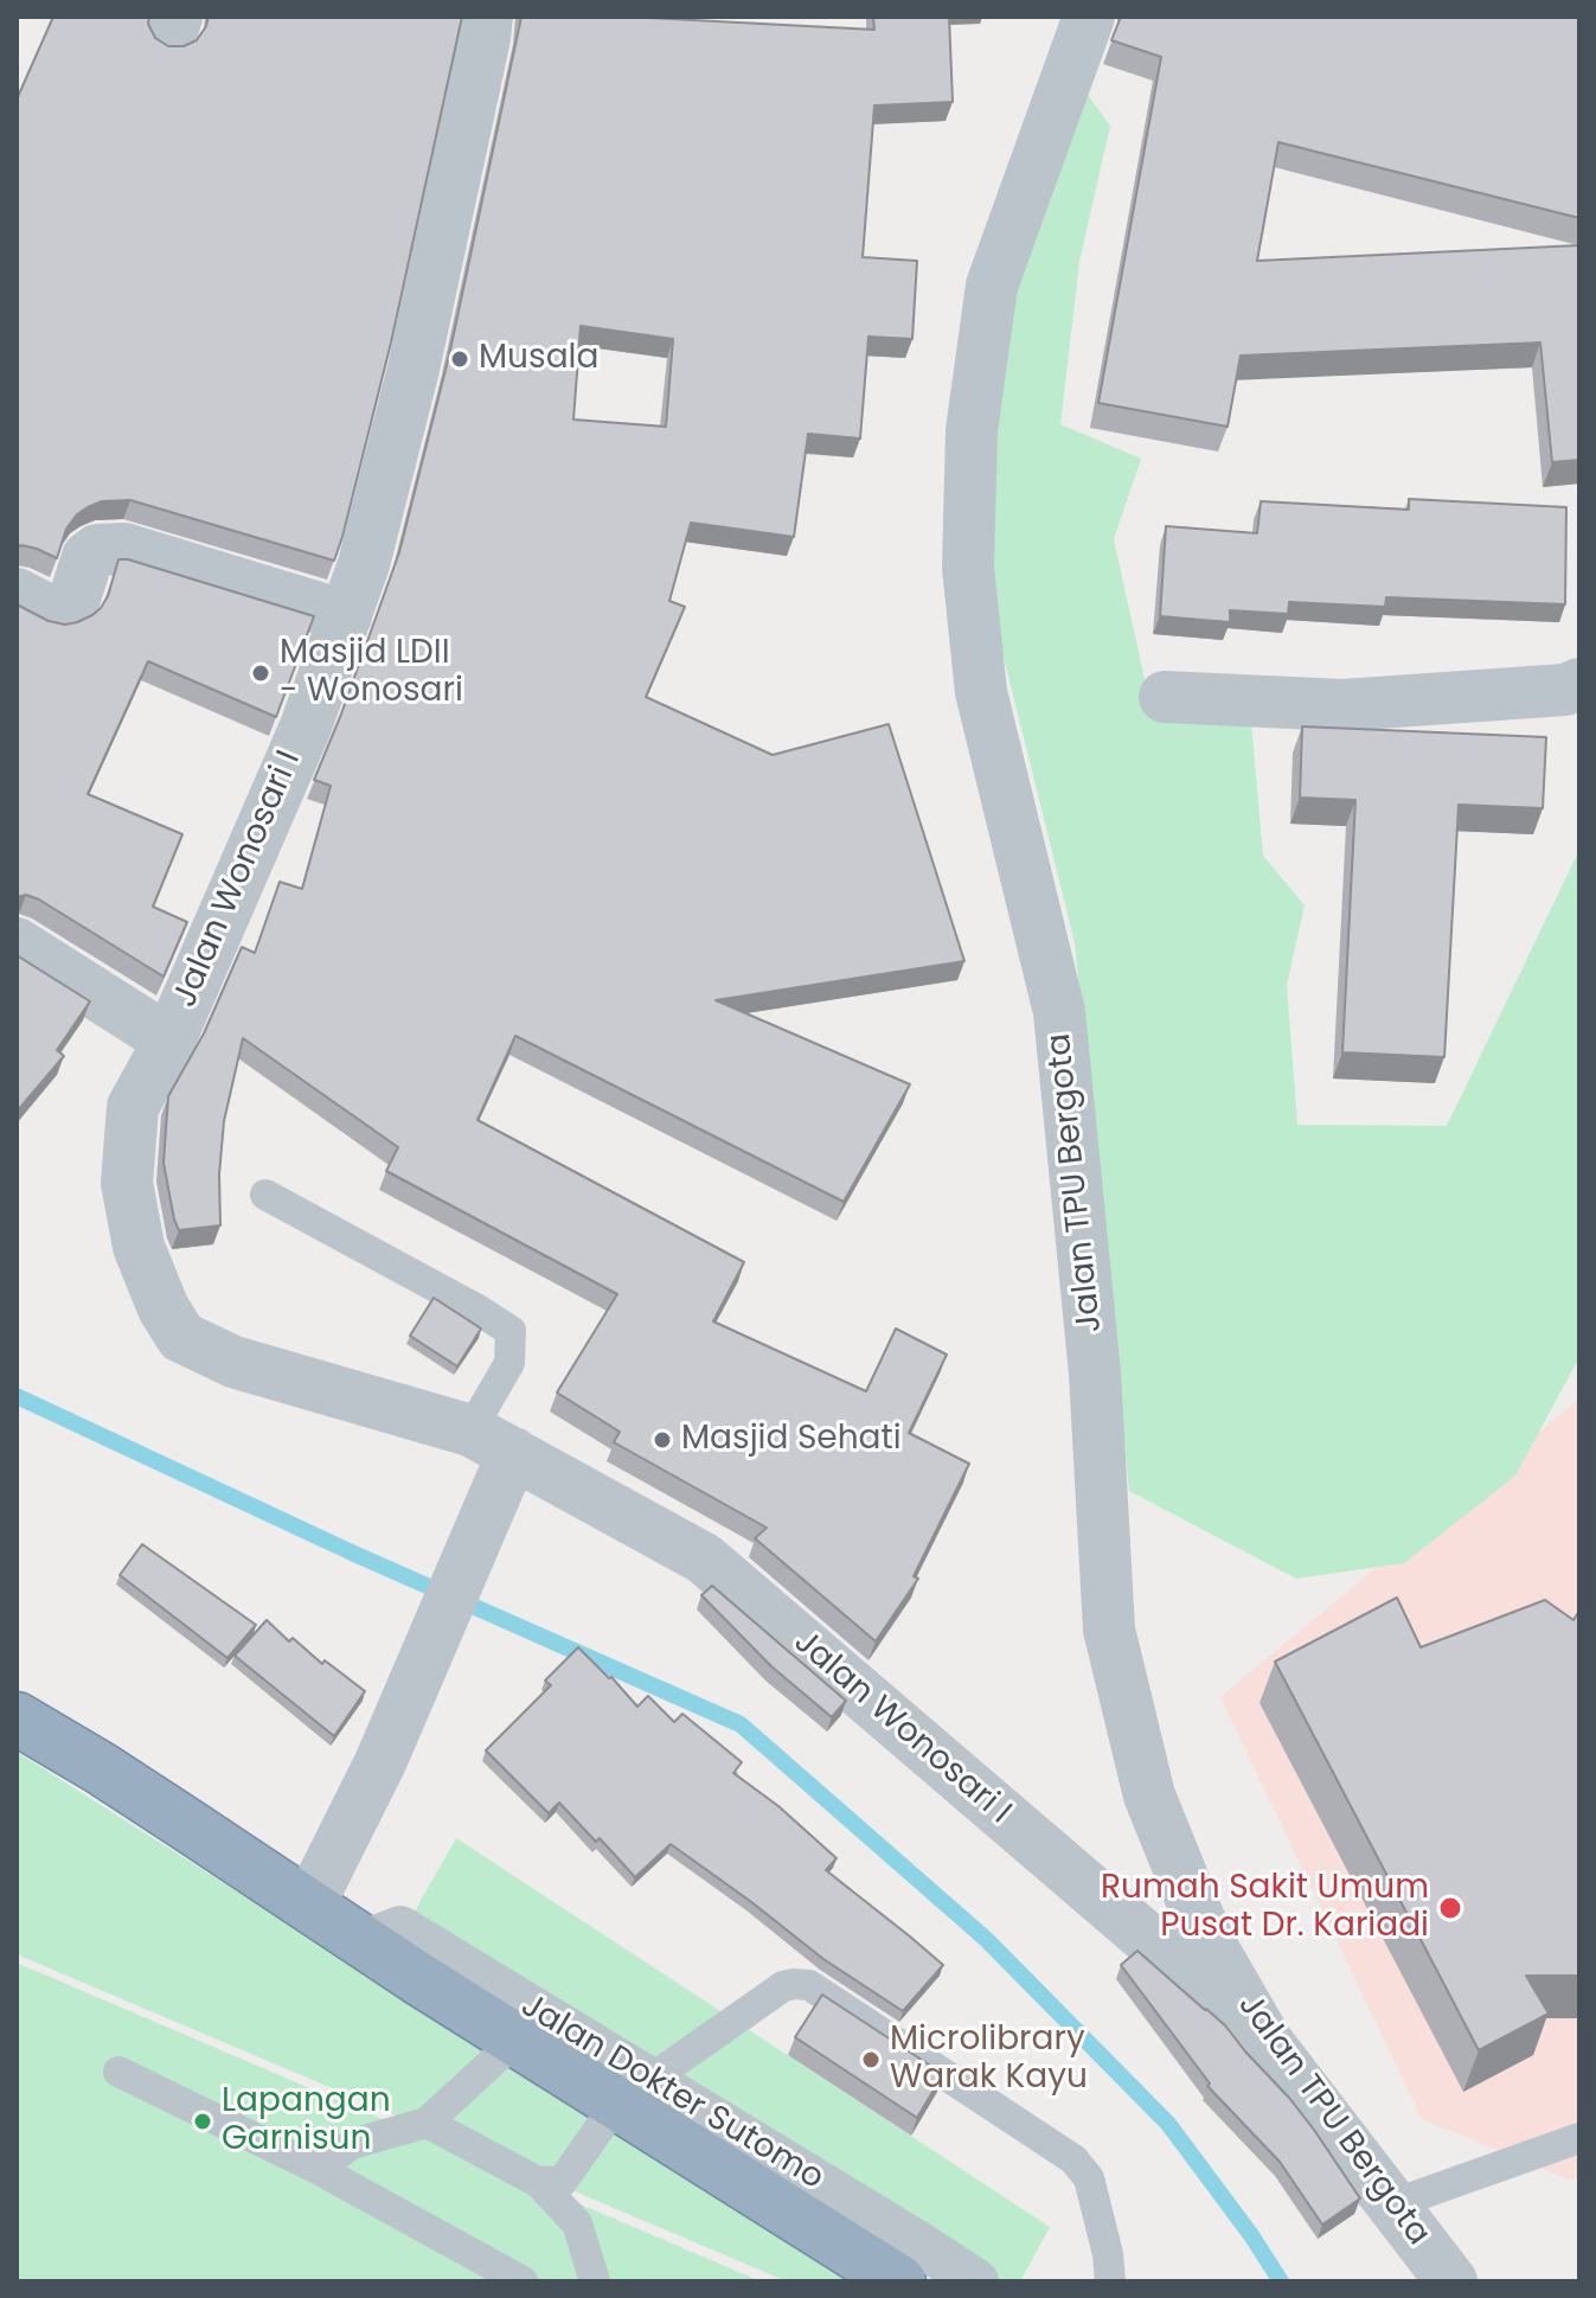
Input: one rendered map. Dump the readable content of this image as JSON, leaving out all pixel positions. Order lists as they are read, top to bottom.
{
  "streets": {
    "highway": ["Jalan Dokter Sutomo"],
    "street": ["Jalan Wonosari I", "Jalan TPU Bergota"]
  },
  "crossings": [
    ["Jalan Wonosari I", "Jalan TPU Bergota"]
  ],
  "places": [
    "Musala",
    "Masjid LDII - Wonosari",
    "Masjid Sehati",
    "Rumah Sakit Umum Pusat Dr. Kariadi",
    "Microlibrary Warak Kayu",
    "Lapangan Garnisun"
  ]
}
